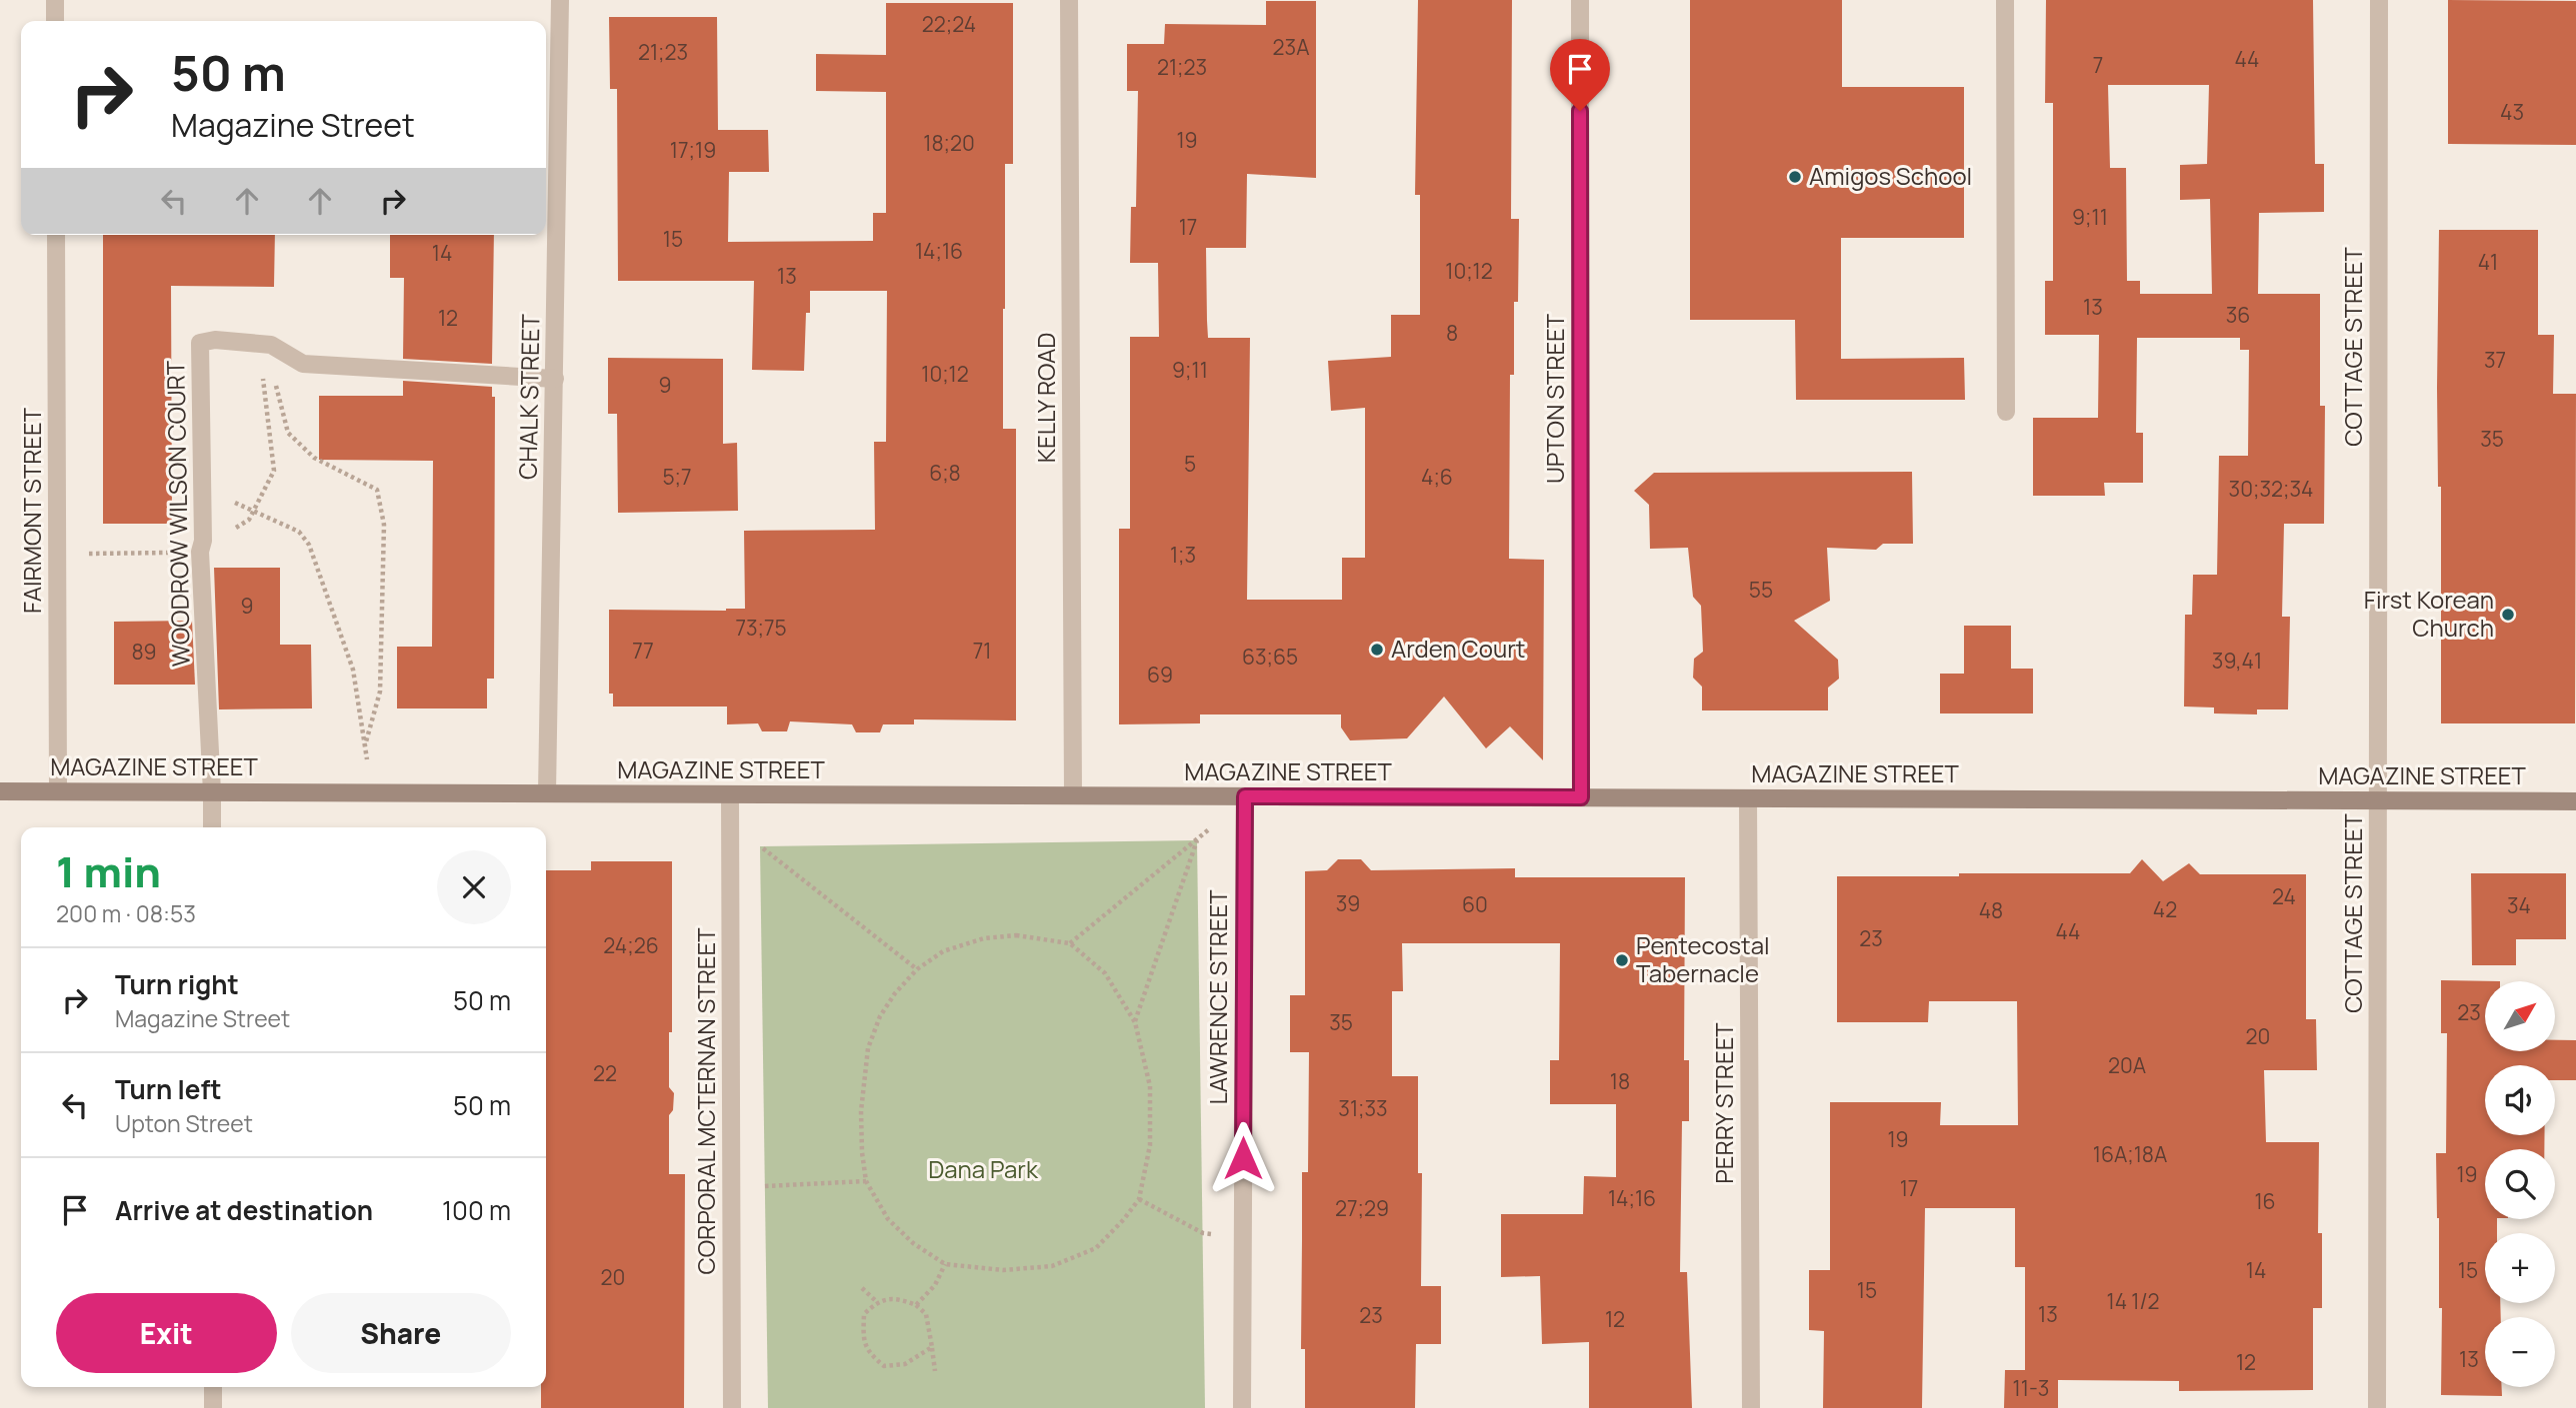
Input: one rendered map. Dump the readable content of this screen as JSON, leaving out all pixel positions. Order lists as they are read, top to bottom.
{
  "streets": {
    "street": [
      "COTTAGE STREET",
      "CHALK STREET",
      "KELLY ROAD",
      "UPTON STREET",
      "FAIRMONT STREET",
      "WOODROW WILSON COURT",
      "MAGAZINE STREET",
      "LAWRENCE STREET",
      "CORPORAL MCTERNAN STREET",
      "PERRY STREET"
    ]
  },
  "crossings": [
    ["COTTAGE STREET", "MAGAZINE STREET"],
    ["CHALK STREET", "WOODROW WILSON COURT"],
    ["CHALK STREET", "MAGAZINE STREET"],
    ["KELLY ROAD", "MAGAZINE STREET"],
    ["UPTON STREET", "MAGAZINE STREET"],
    ["FAIRMONT STREET", "MAGAZINE STREET"],
    ["WOODROW WILSON COURT", "MAGAZINE STREET"],
    ["MAGAZINE STREET", "LAWRENCE STREET"],
    ["MAGAZINE STREET", "CORPORAL MCTERNAN STREET"],
    ["MAGAZINE STREET", "PERRY STREET"]
  ],
  "parks": ["Dana Park"],
  "places": [
    "Amigos School",
    "First Korean Church",
    "Arden Court",
    "Pentecostal Tabernacle"
  ],
  "house_numbers": [
    "22;24",
    "23A",
    "21;23",
    "44",
    "7",
    "21;23",
    "43",
    "19",
    "18;20",
    "17;19",
    "9;11",
    "17",
    "15",
    "14;16",
    "14",
    "41",
    "10;12",
    "13",
    "13",
    "36",
    "12",
    "8",
    "37",
    "9;11",
    "10;12",
    "9",
    "35",
    "5",
    "6;8",
    "5;7",
    "4;6",
    "30;32;34",
    "1;3",
    "55",
    "9",
    "73;75",
    "77",
    "71",
    "89",
    "63;65",
    "39,41",
    "69",
    "24",
    "39",
    "60",
    "34",
    "42",
    "48",
    "44",
    "23",
    "24;26",
    "23",
    "35",
    "20",
    "20A",
    "22",
    "18",
    "31;33",
    "19",
    "16A;18A",
    "19",
    "17",
    "14;16",
    "16",
    "27;29",
    "14",
    "15",
    "20",
    "15",
    "14 1/2",
    "13",
    "23",
    "12",
    "13",
    "12",
    "11-3"
  ],
  "north": "top right",
  "page": {
    "turn": ["50 m", "Magazine Street"],
    "heading": ["1 min", "200 m · 08:53"],
    "list": [
      {
        "name": "Turn right",
        "note": "Magazine Street",
        "value": "50 m"
      },
      {
        "name": "Turn left",
        "note": "Upton Street",
        "value": "50 m"
      },
      {
        "name": "Arrive at destination",
        "value": "100 m"
      }
    ],
    "map_buttons": ["+", "−"],
    "buttons": ["Exit", "Share"]
  }
}
